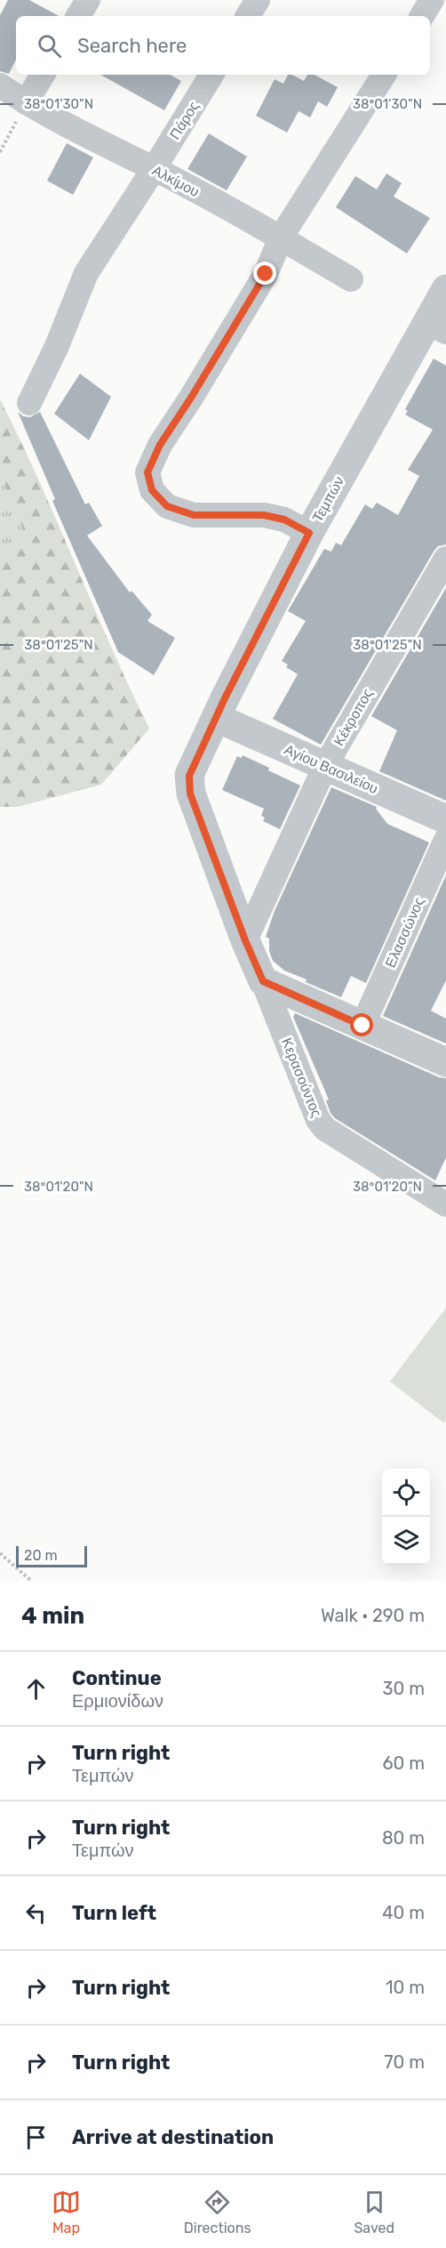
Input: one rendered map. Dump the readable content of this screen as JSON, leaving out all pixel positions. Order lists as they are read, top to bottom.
{
  "streets": {
    "street": [
      "Πάρος",
      "Αλκίμου",
      "Τεμπών",
      "Κέκροπος",
      "Αγίου Βασιλείου",
      "Ελασσώνος",
      "Κερασούντος"
    ]
  },
  "crossings": [
    ["Πάρος", "Αλκίμου"],
    ["Τεμπών", "Κέκροπος"],
    ["Τεμπών", "Αγίου Βασιλείου"],
    ["Τεμπών", "Κερασούντος"],
    ["Κέκροπος", "Αγίου Βασιλείου"]
  ],
  "scale_bar": "20 m",
  "page": {
    "search": "Search here",
    "scale": "20 m",
    "heading": ["4 min", "Walk · 290 m"],
    "list": [
      ["Continue", "Ερμιονίδων", "30 m"],
      ["Turn right", "Τεμπών", "60 m"],
      ["Turn right", "Τεμπών", "80 m"],
      ["Turn left", "40 m"],
      ["Turn right", "10 m"],
      ["Turn right", "70 m"],
      "Arrive at destination"
    ],
    "nav": ["Map", "Directions", "Saved"]
  },
  "coordinates": ["38°01'30\"N", "38°01'25\"N", "38°01'20\"N"]
}
